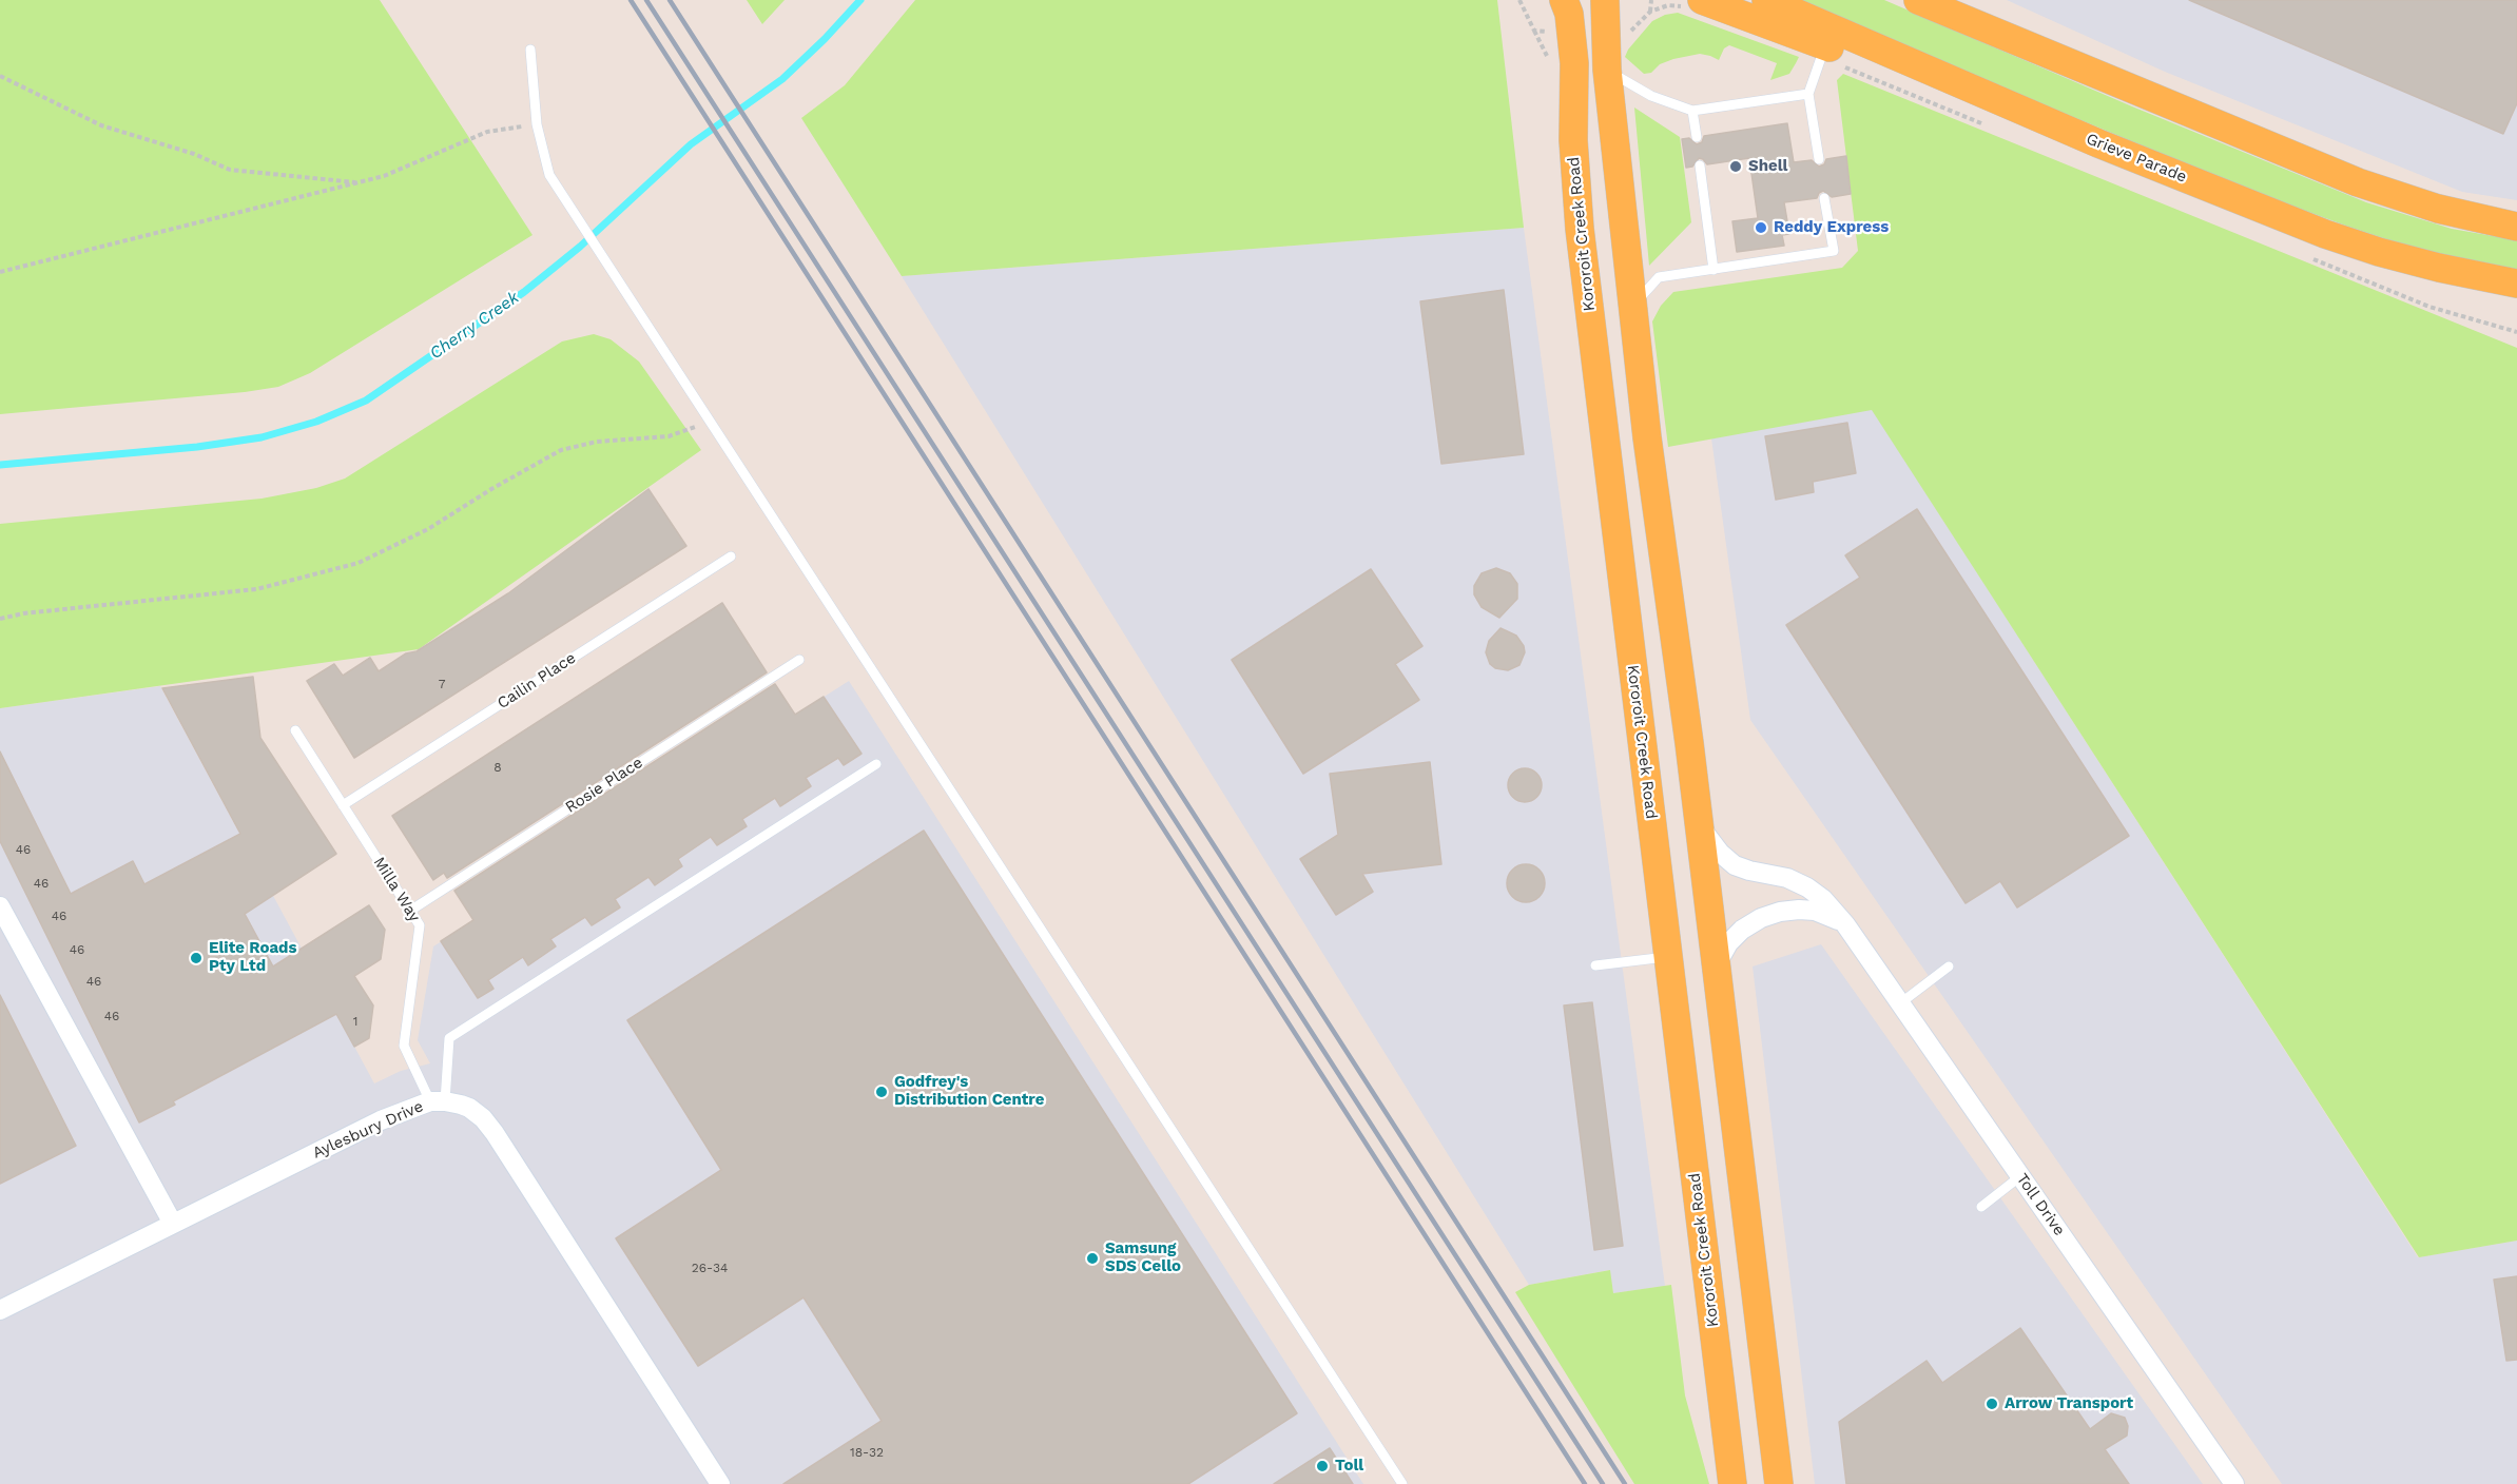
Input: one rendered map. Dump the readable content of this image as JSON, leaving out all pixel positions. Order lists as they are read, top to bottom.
{
  "streets": {
    "main road": ["Grieve Parade", "Kororoit Creek Road"],
    "street": ["Aylesbury Drive", "Toll Drive"],
    "lane": ["Cailin Place", "Rosie Place", "Milla Way"]
  },
  "crossings": [
    ["Cailin Place", "Milla Way"],
    ["Rosie Place", "Milla Way"],
    ["Milla Way", "Aylesbury Drive"]
  ],
  "water": ["Cherry Creek"],
  "places": [
    "Shell",
    "Reddy Express",
    "Elite Roads Pty Ltd",
    "Godfrey's Distribution Centre",
    "Samsung SDS Cello",
    "Arrow Transport",
    "Toll"
  ],
  "house_numbers": [
    "7",
    "8",
    "46",
    "46",
    "46",
    "46",
    "46",
    "46",
    "1",
    "26-34",
    "18-32"
  ]
}
